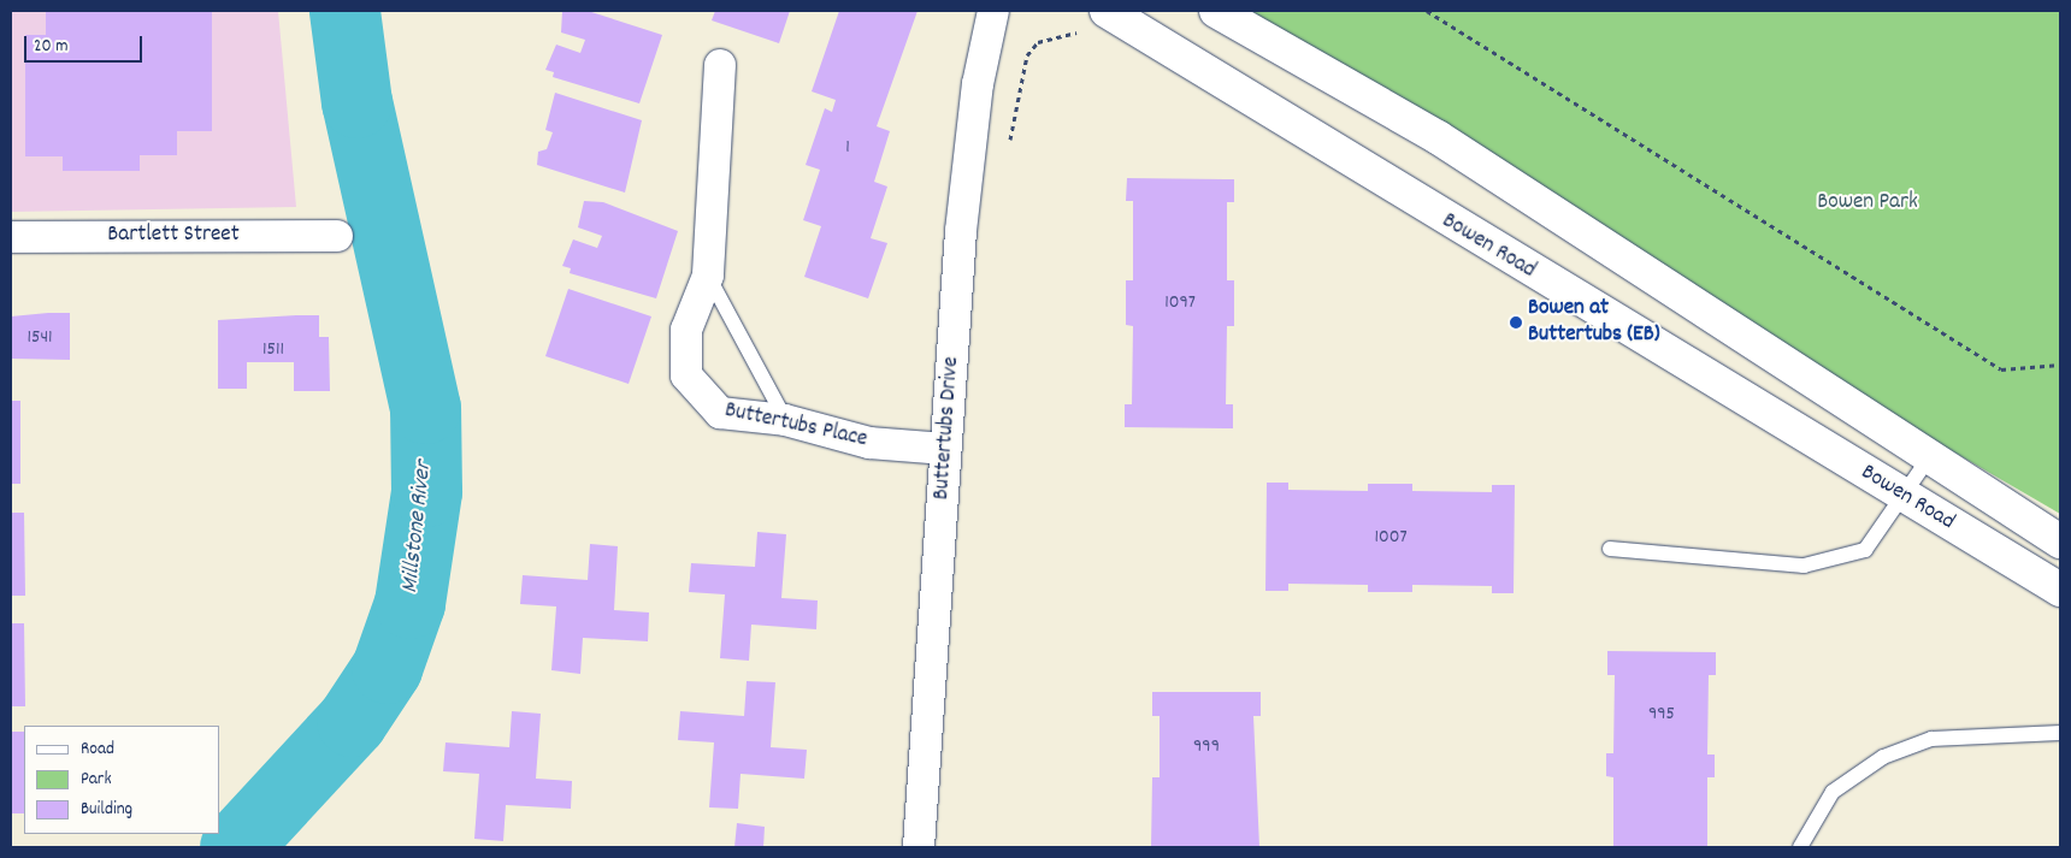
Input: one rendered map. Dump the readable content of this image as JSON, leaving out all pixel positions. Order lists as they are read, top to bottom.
{
  "streets": {
    "main road": ["Bowen Road"],
    "street": ["Bartlett Street", "Buttertubs Place", "Buttertubs Drive"]
  },
  "crossings": [
    ["Buttertubs Place", "Buttertubs Drive"]
  ],
  "water": ["Millstone River"],
  "parks": ["Bowen Park"],
  "places": ["Bowen at Buttertubs (EB)"],
  "house_numbers": [
    "1",
    "1097",
    "1541",
    "1511",
    "1007",
    "995",
    "999"
  ],
  "legend": ["Road", "Park", "Building"],
  "scale_bar": "20 m"
}
